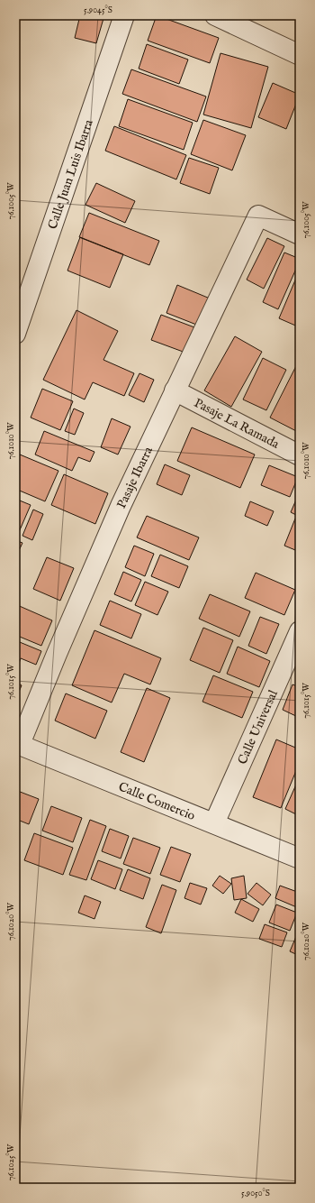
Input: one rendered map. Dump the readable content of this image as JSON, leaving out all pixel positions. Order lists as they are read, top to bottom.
{
  "streets": {
    "street": [
      "Calle Juan Luis Ibarra",
      "Pasaje La Ramada",
      "Pasaje Ibarra",
      "Calle Universal",
      "Calle Comercio"
    ]
  },
  "crossings": [
    ["Pasaje La Ramada", "Pasaje Ibarra"],
    ["Pasaje Ibarra", "Calle Comercio"],
    ["Calle Universal", "Calle Comercio"]
  ],
  "coordinates": [
    "5.9045°S",
    "76.1005°W",
    "76.1010°W",
    "76.1015°W",
    "76.1020°W",
    "76.1025°W",
    "5.9050°S"
  ]
}
